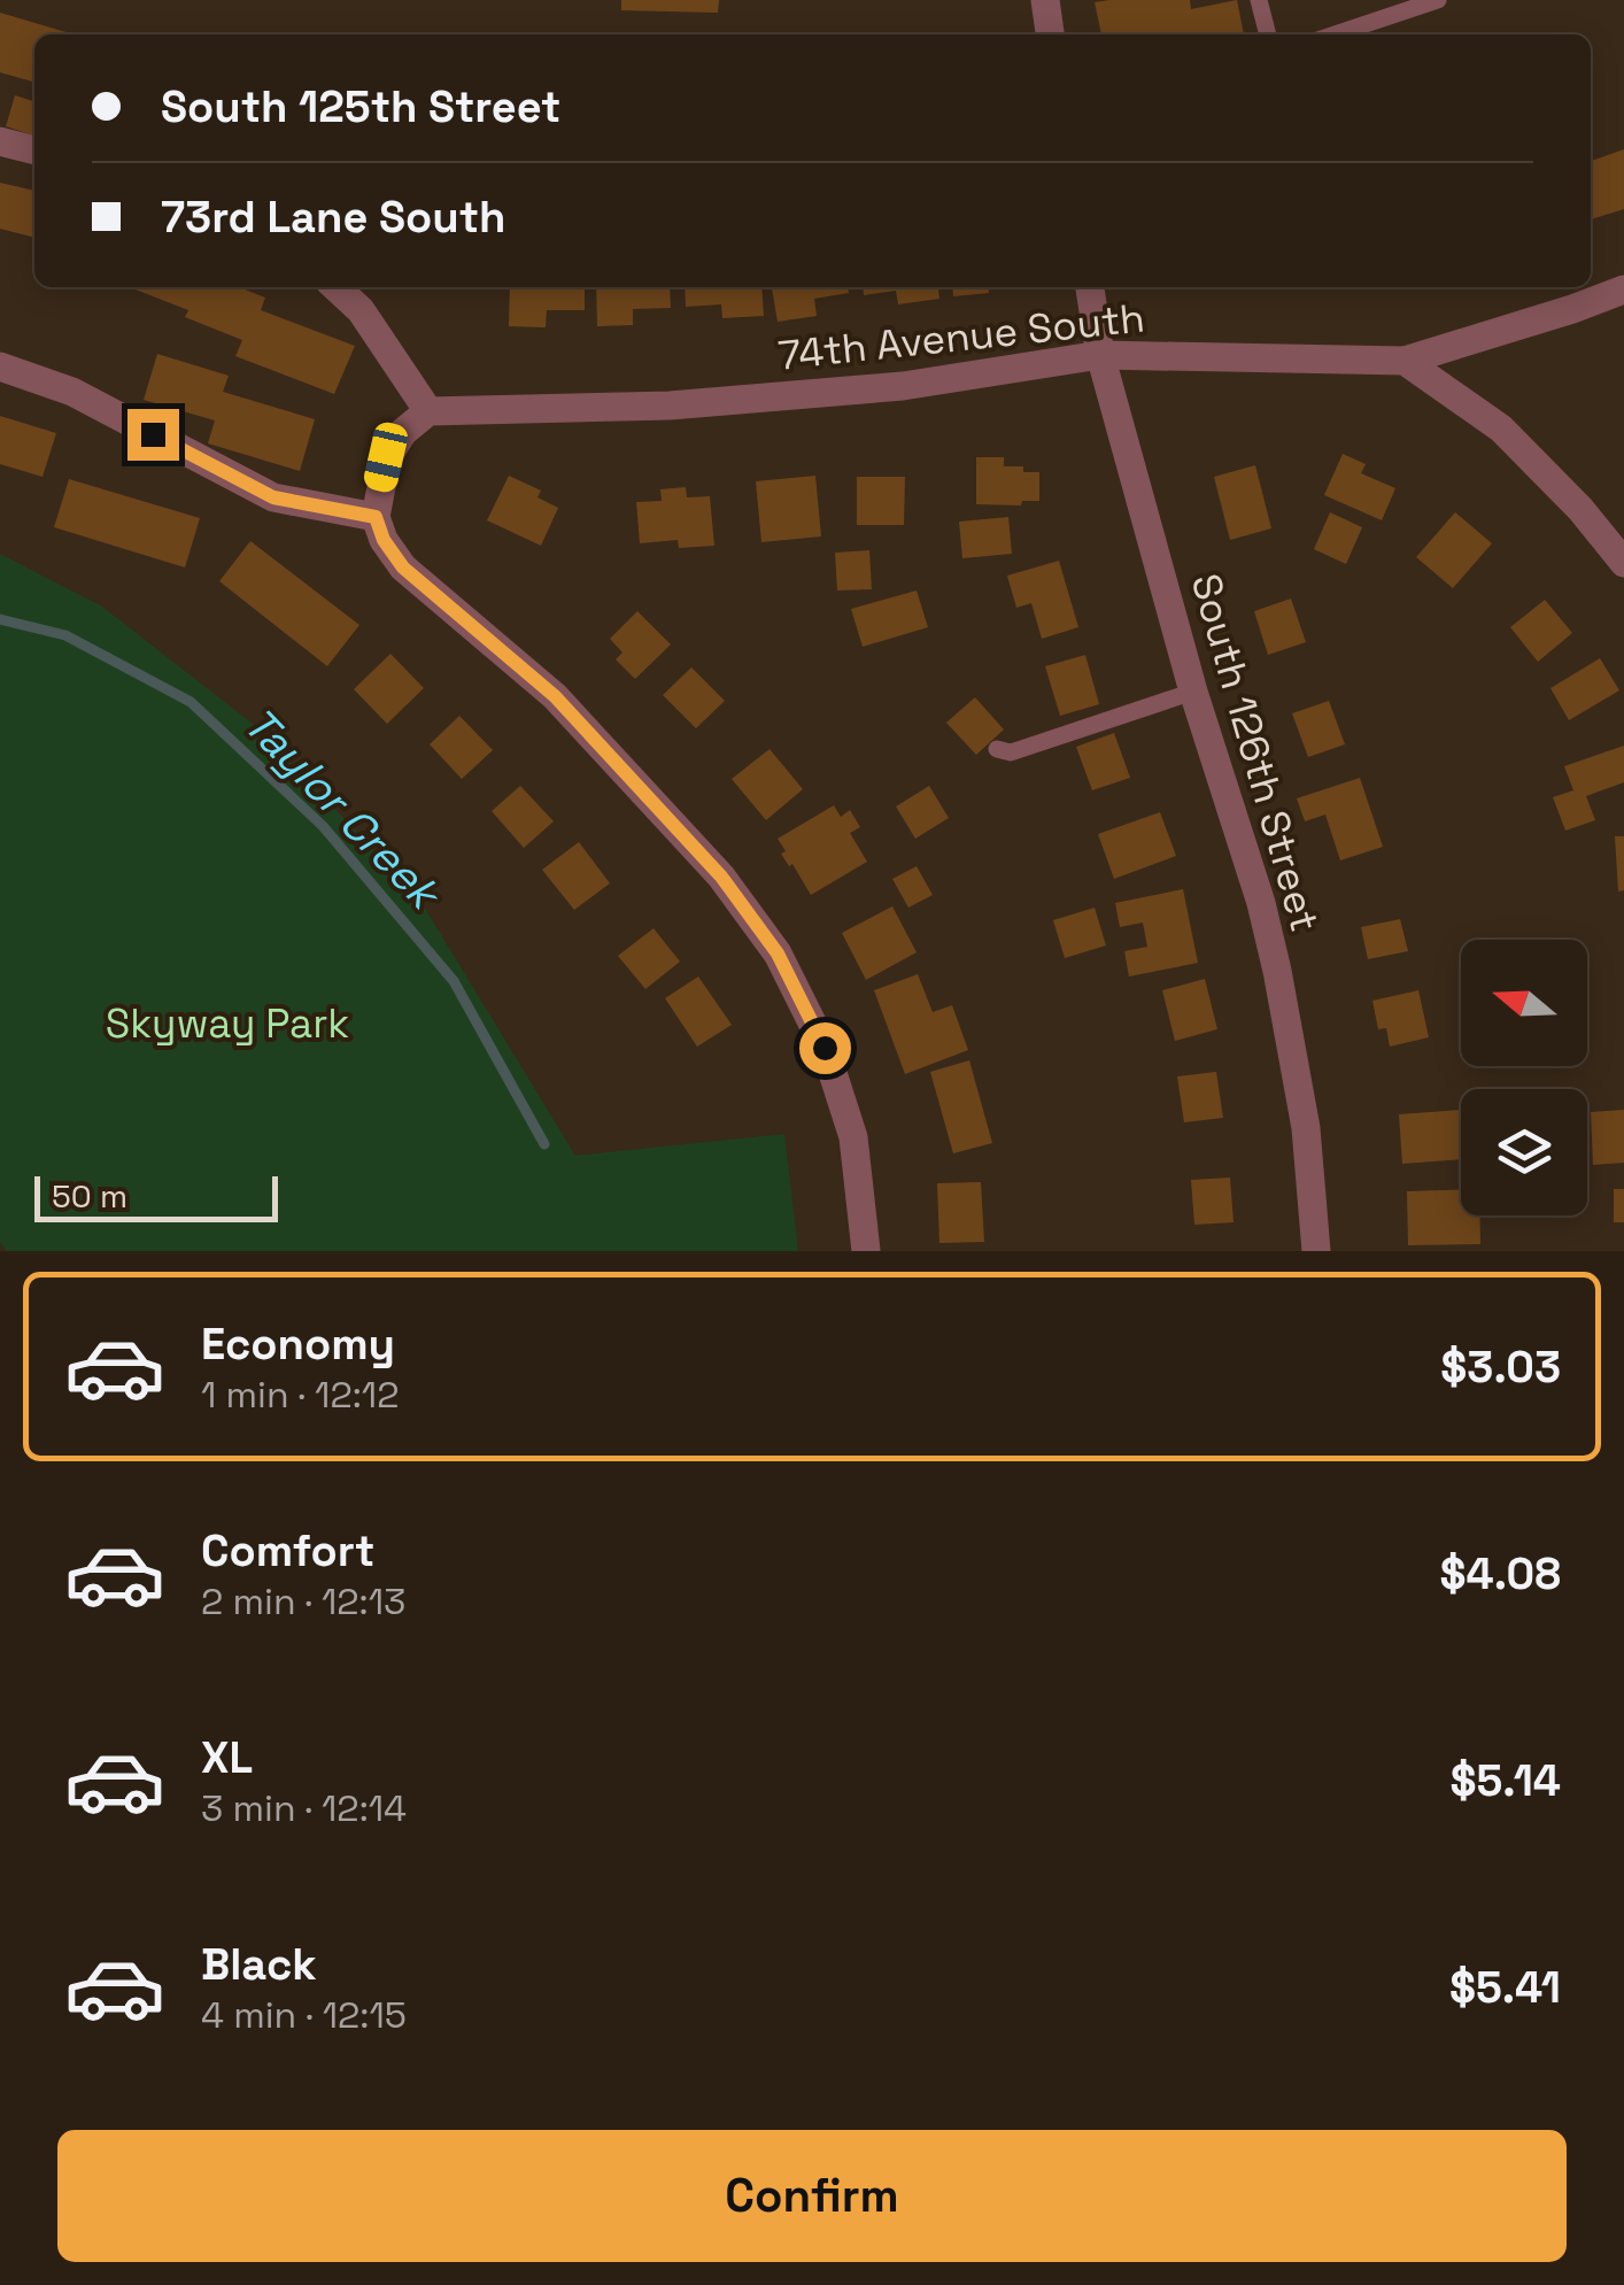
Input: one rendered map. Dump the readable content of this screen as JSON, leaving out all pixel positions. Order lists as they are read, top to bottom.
{
  "streets": {
    "street": ["74th Avenue South", "South 126th Street"]
  },
  "crossings": [
    ["74th Avenue South", "South 126th Street"]
  ],
  "water": ["Taylor Creek"],
  "parks": ["Skyway Park"],
  "scale_bar": "50 m",
  "north": "left",
  "page": {
    "banner": ["South 125th Street", "73rd Lane South"],
    "scale": "50 m",
    "list": [
      {
        "name": "Economy",
        "note": "1 min · 12:12",
        "value": "$3.03"
      },
      {
        "name": "Comfort",
        "note": "2 min · 12:13",
        "value": "$4.08"
      },
      {
        "name": "XL",
        "note": "3 min · 12:14",
        "value": "$5.14"
      },
      {
        "name": "Black",
        "note": "4 min · 12:15",
        "value": "$5.41"
      }
    ],
    "buttons": "Confirm"
  }
}
